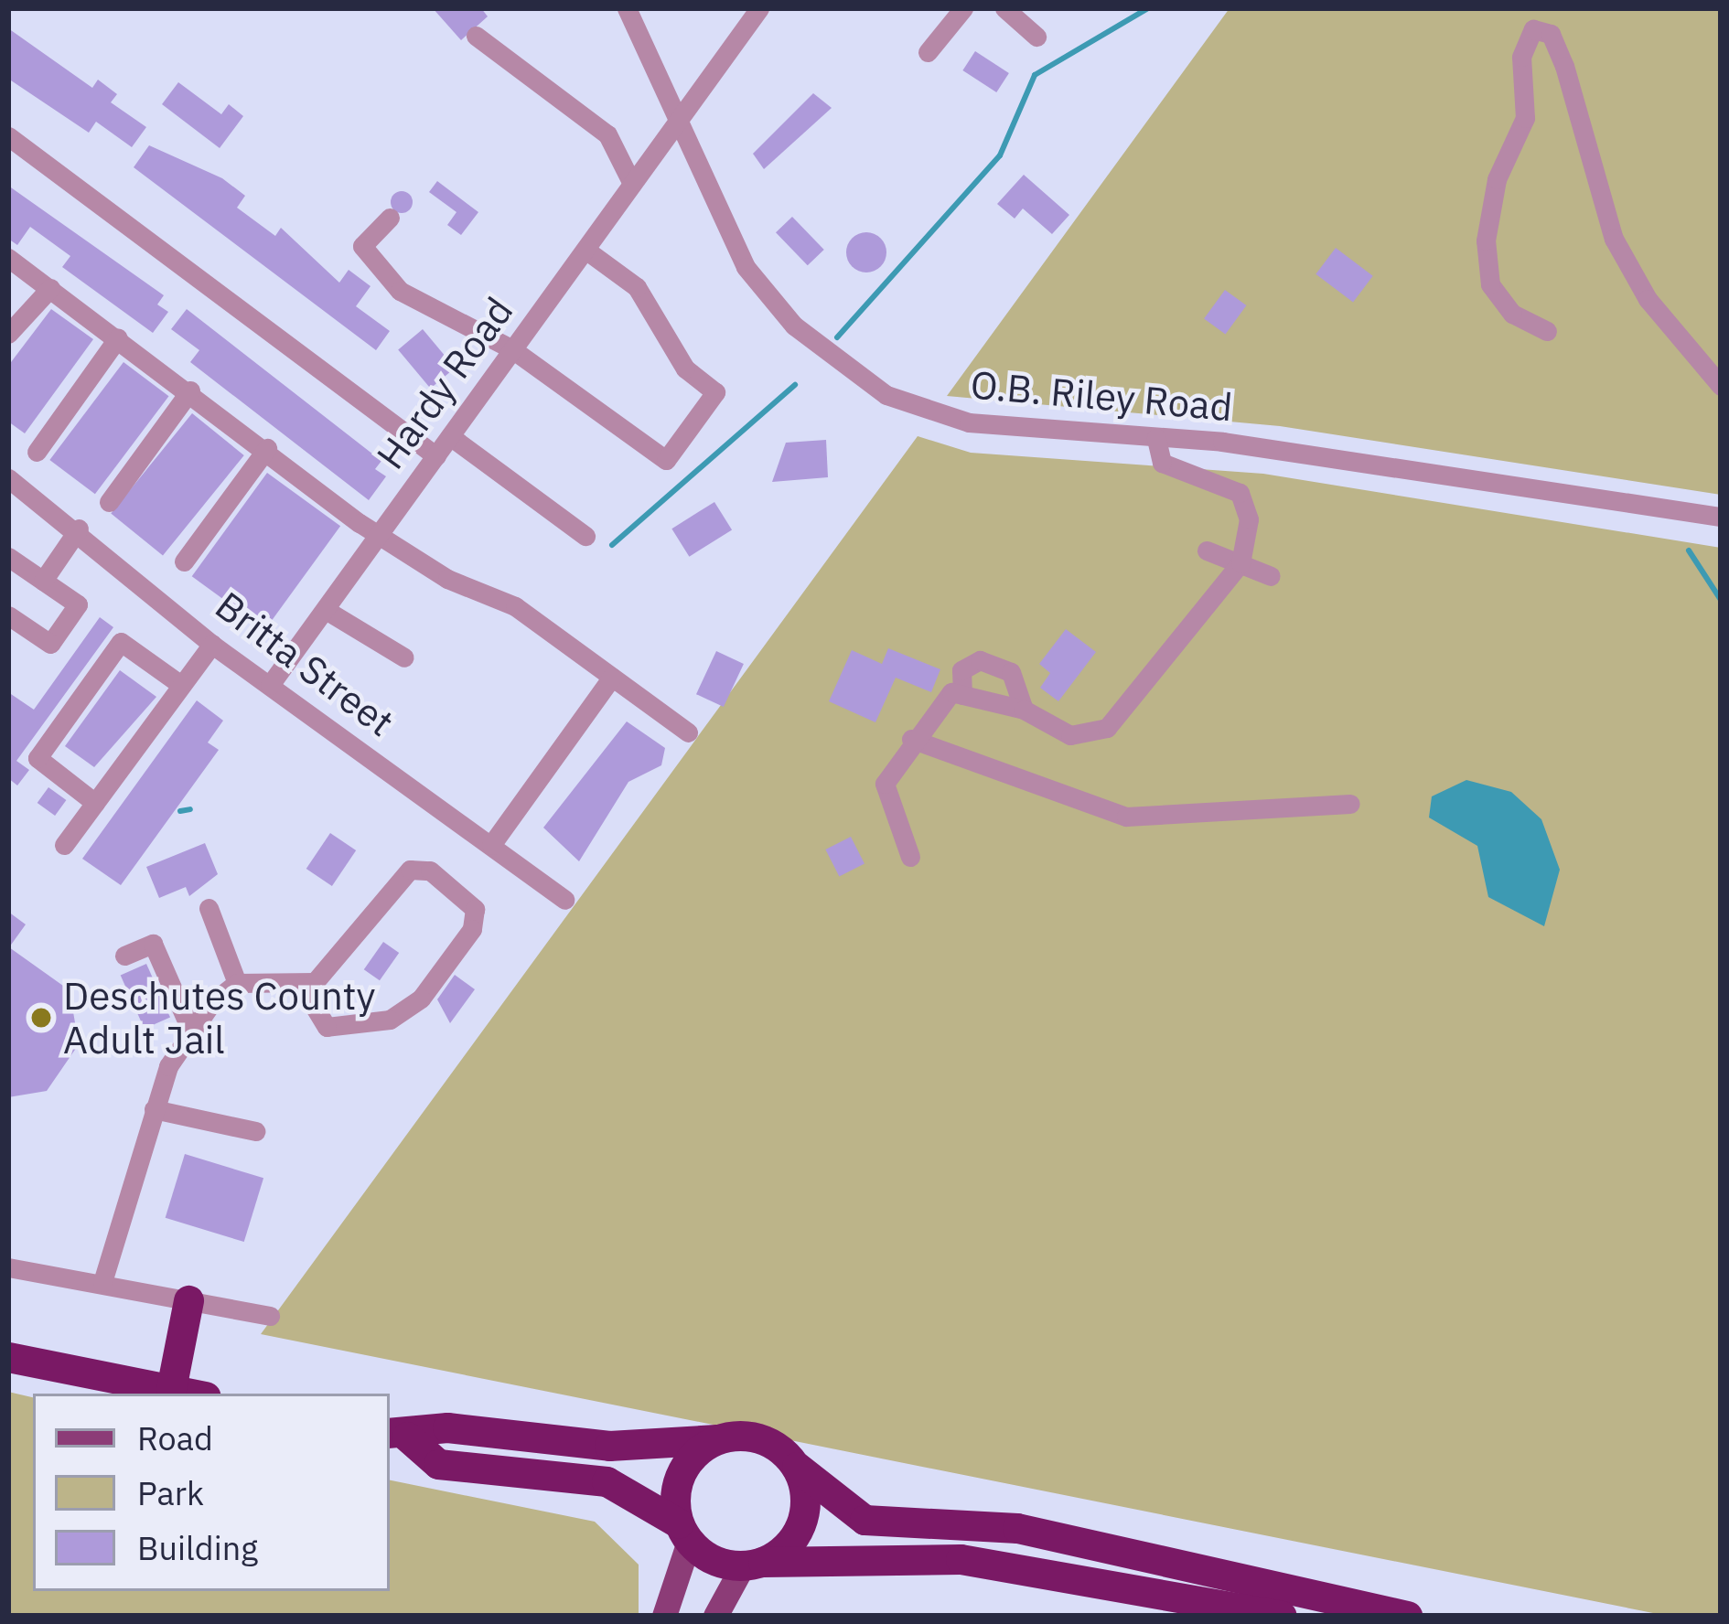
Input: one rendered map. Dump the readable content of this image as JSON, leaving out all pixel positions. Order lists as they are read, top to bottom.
{
  "streets": {
    "street": ["Hardy Road", "O.B. Riley Road", "Britta Street"]
  },
  "crossings": [
    ["Hardy Road", "O.B. Riley Road"],
    ["Hardy Road", "Britta Street"]
  ],
  "places": ["Deschutes County Adult Jail"],
  "legend": ["Road", "Park", "Building"]
}
